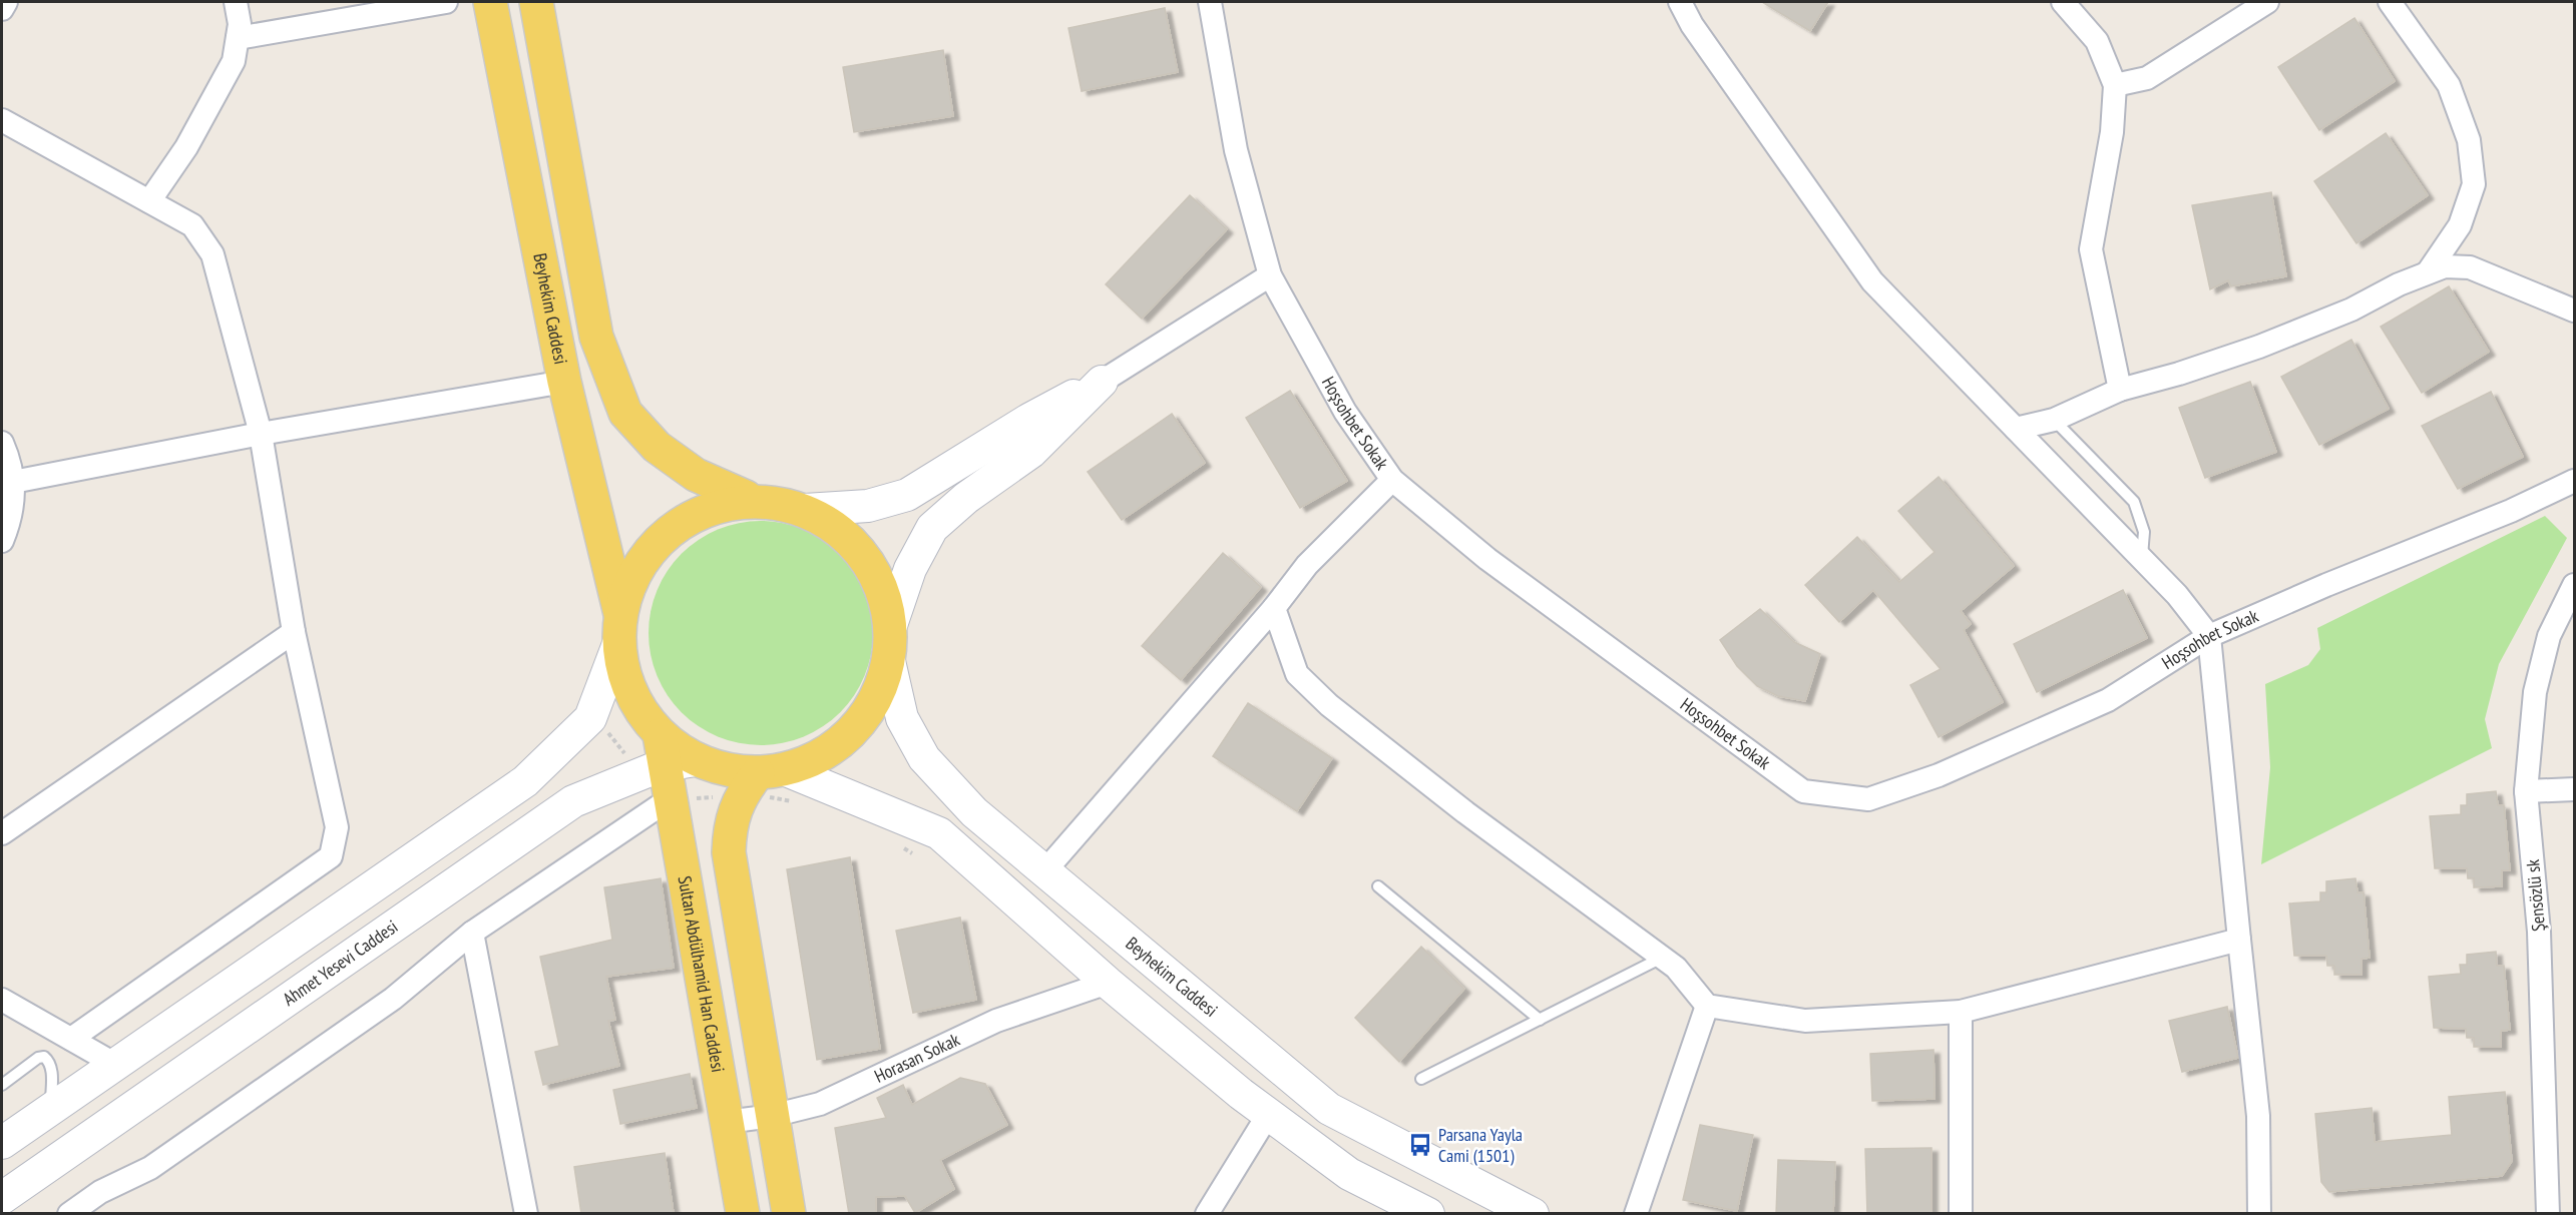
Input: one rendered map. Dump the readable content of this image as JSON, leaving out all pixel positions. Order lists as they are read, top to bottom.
{
  "streets": {
    "main road": ["Beyhekim Caddesi", "Ahmet Yesevi Caddesi", "Sultan Abdülhamid Han Caddesi"],
    "street": ["Hoşsohbet Sokak", "Şensözlü sk", "Horasan Sokak"]
  },
  "crossings": [
    ["Beyhekim Caddesi", "Ahmet Yesevi Caddesi"],
    ["Beyhekim Caddesi", "Sultan Abdülhamid Han Caddesi"],
    ["Ahmet Yesevi Caddesi", "Sultan Abdülhamid Han Caddesi"],
    ["Sultan Abdülhamid Han Caddesi", "Horasan Sokak"]
  ],
  "places": {
    "bus stop": ["Parsana Yayla Cami (1501)"]
  }
}
